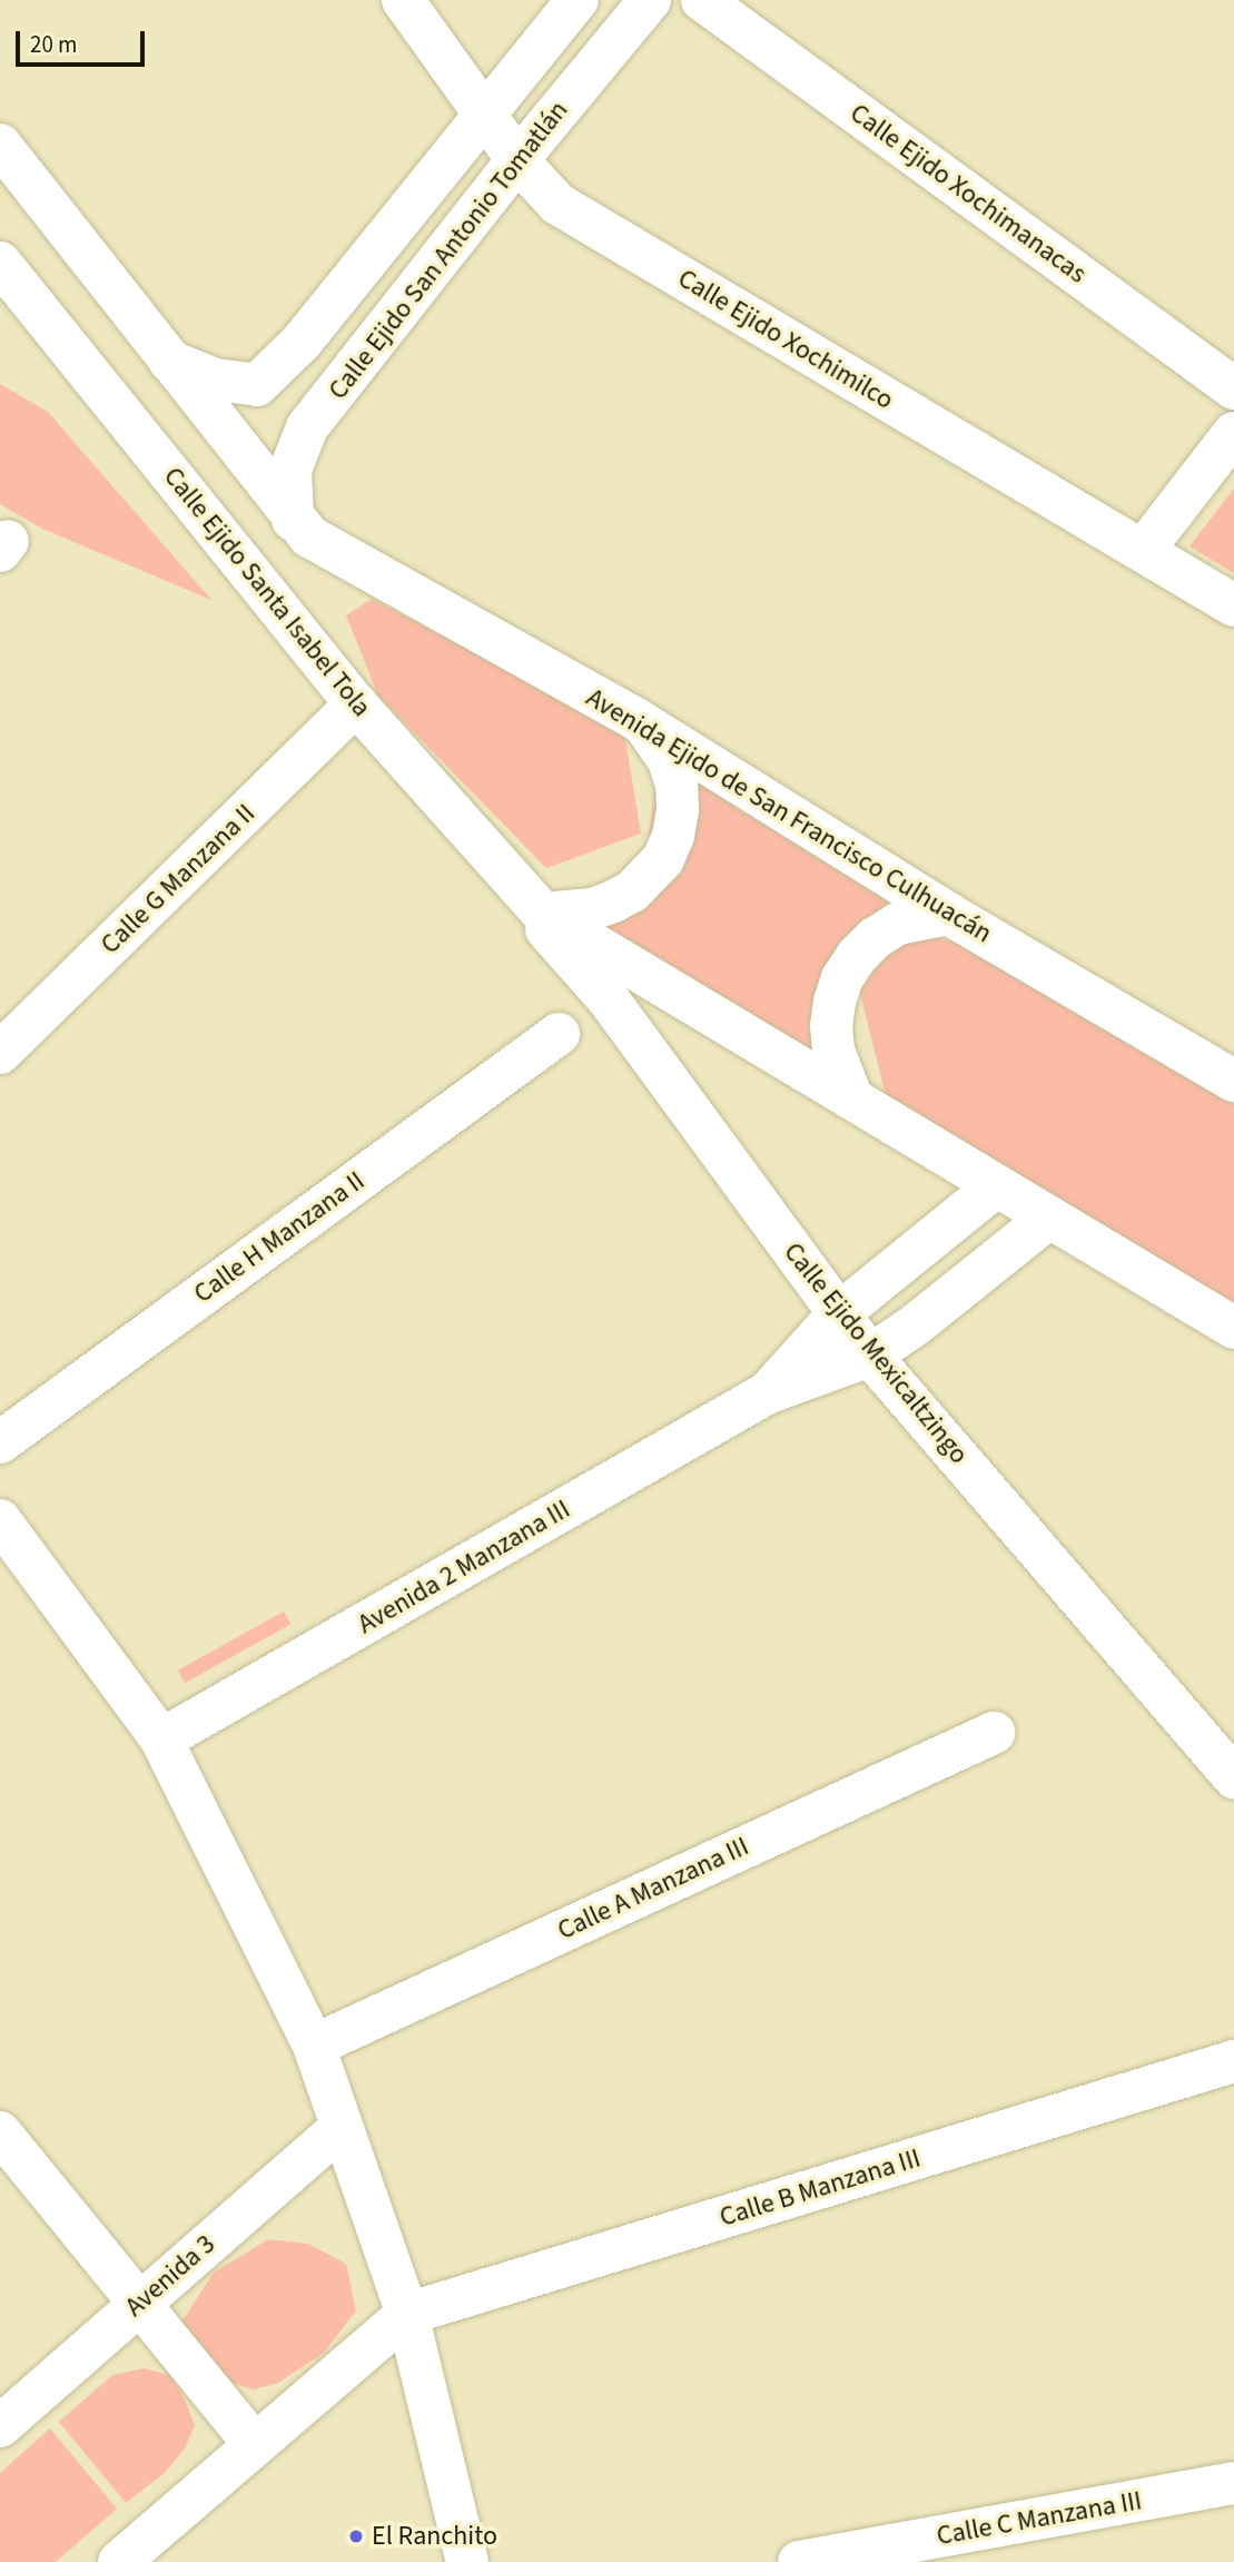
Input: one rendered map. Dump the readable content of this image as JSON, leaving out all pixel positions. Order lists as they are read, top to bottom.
{
  "streets": {
    "street": [
      "Calle Ejido Xochimanacas",
      "Calle Ejido San Antonio Tomatlán",
      "Calle Ejido Xochimilco",
      "Calle Ejido Santa Isabel Tola",
      "Avenida Ejido de San Francisco Culhuacán",
      "Calle G Manzana II",
      "Calle H Manzana II",
      "Calle Ejido Mexicaltzingo",
      "Avenida 2 Manzana III",
      "Calle A Manzana III",
      "Calle B Manzana III",
      "Avenida 3",
      "Calle C Manzana III"
    ]
  },
  "crossings": [
    ["Calle Ejido San Antonio Tomatlán", "Calle Ejido Xochimilco"],
    ["Calle Ejido San Antonio Tomatlán", "Avenida Ejido de San Francisco Culhuacán"],
    ["Calle Ejido Santa Isabel Tola", "Calle G Manzana II"],
    ["Calle Ejido Santa Isabel Tola", "Calle Ejido Mexicaltzingo"],
    ["Calle Ejido Mexicaltzingo", "Avenida 2 Manzana III"]
  ],
  "places": ["El Ranchito"],
  "scale_bar": "20 m"
}
